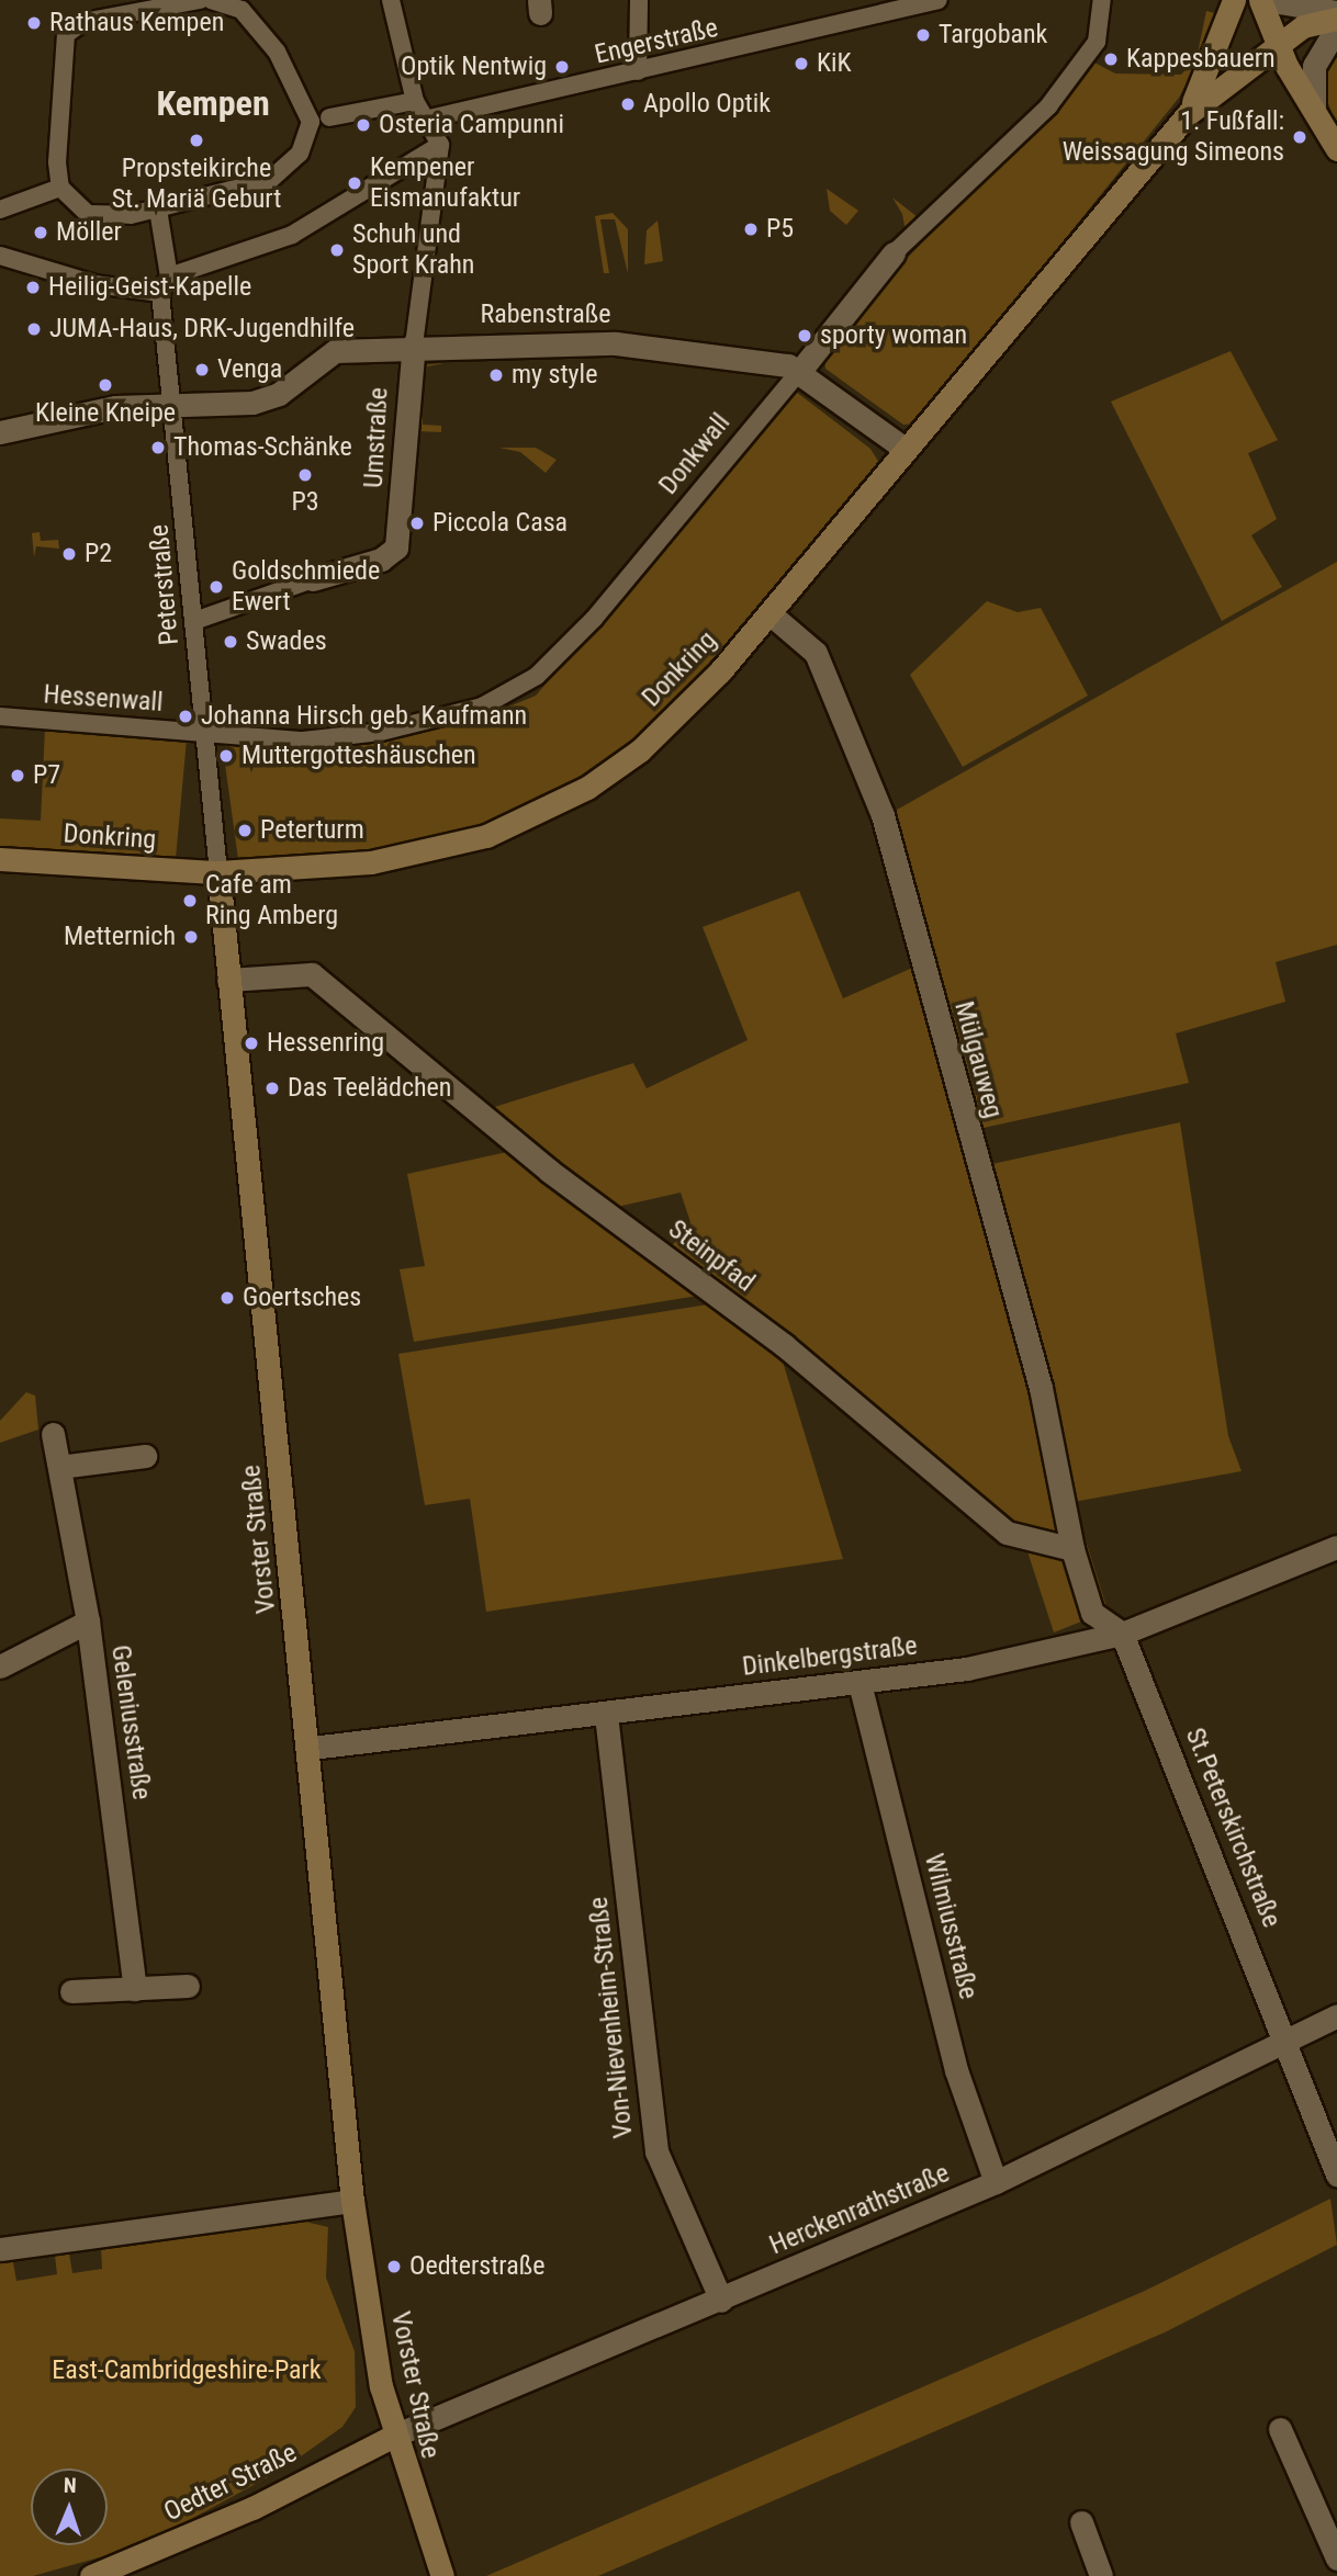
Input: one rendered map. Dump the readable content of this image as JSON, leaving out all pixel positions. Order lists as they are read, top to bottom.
{
  "streets": {
    "main road": ["Donkring", "Vorster Straße", "Oedter Straße"],
    "street": [
      "Engerstraße",
      "Rabenstraße",
      "Umstraße",
      "Donkwall",
      "Peterstraße",
      "Hessenwall",
      "Mülgauweg",
      "Steinpfad",
      "Dinkelbergstraße",
      "Geleniusstraße",
      "St.Peterskirchstraße",
      "Wilmiusstraße",
      "Von-Nievenheim-Straße",
      "Herckenrathstraße"
    ]
  },
  "crossings": [
    ["Rabenstraße", "Umstraße"],
    ["Rabenstraße", "Donkwall"],
    ["Rabenstraße", "Peterstraße"],
    ["Rabenstraße", "Donkring"],
    ["Umstraße", "Peterstraße"],
    ["Donkwall", "Peterstraße"],
    ["Donkwall", "Hessenwall"],
    ["Peterstraße", "Donkring"],
    ["Peterstraße", "Hessenwall"],
    ["Peterstraße", "Vorster Straße"],
    ["Donkring", "Mülgauweg"],
    ["Donkring", "Vorster Straße"],
    ["Mülgauweg", "Steinpfad"],
    ["Steinpfad", "Vorster Straße"],
    ["Vorster Straße", "Dinkelbergstraße"],
    ["Vorster Straße", "Herckenrathstraße"],
    ["Vorster Straße", "Oedter Straße"],
    ["Dinkelbergstraße", "St.Peterskirchstraße"],
    ["Dinkelbergstraße", "Wilmiusstraße"],
    ["Dinkelbergstraße", "Von-Nievenheim-Straße"],
    ["St.Peterskirchstraße", "Herckenrathstraße"],
    ["Wilmiusstraße", "Herckenrathstraße"],
    ["Von-Nievenheim-Straße", "Herckenrathstraße"],
    ["Herckenrathstraße", "Oedter Straße"]
  ],
  "districts": ["Kempen"],
  "parks": ["East-Cambridgeshire-Park"],
  "places": [
    "Rathaus Kempen",
    "Targobank",
    "Kappesbauern",
    "KiK",
    "Optik Nentwig",
    "Apollo Optik",
    "Osteria Campunni",
    "1. Fußfall: Weissagung Simeons",
    "Propsteikirche St. Mariä Geburt",
    "Kempener Eismanufaktur",
    "P5",
    "Möller",
    "Schuh und Sport Krahn",
    "Heilig-Geist-Kapelle",
    "JUMA-Haus, DRK-Jugendhilfe",
    "sporty woman",
    "Venga",
    "my style",
    "Kleine Kneipe",
    "Thomas-Schänke",
    "P3",
    "Piccola Casa",
    "P2",
    "Goldschmiede Ewert",
    "Swades",
    "Johanna Hirsch geb. Kaufmann",
    "Muttergotteshäuschen",
    "P7",
    "Peterturm",
    "Cafe am Ring Amberg",
    "Metternich",
    "Hessenring",
    "Das Teelädchen",
    "Goertsches",
    "Oedterstraße"
  ],
  "north": "top"
}
